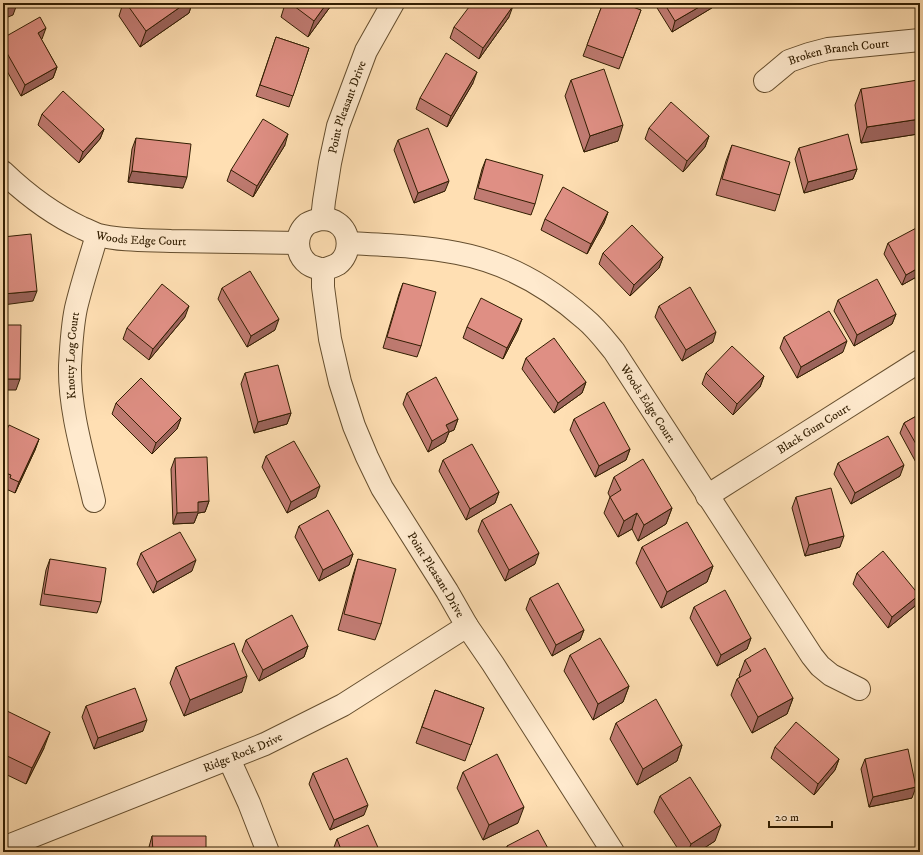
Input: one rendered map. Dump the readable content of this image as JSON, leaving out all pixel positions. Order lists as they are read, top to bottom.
{
  "streets": {
    "street": [
      "Broken Branch Court",
      "Point Pleasant Drive",
      "Woods Edge Court",
      "Knotty Log Court",
      "Black Gum Court",
      "Ridge Rock Drive"
    ]
  },
  "crossings": [
    ["Point Pleasant Drive", "Woods Edge Court"],
    ["Point Pleasant Drive", "Ridge Rock Drive"],
    ["Woods Edge Court", "Knotty Log Court"],
    ["Woods Edge Court", "Black Gum Court"]
  ],
  "scale_bar": "20 m"
}
